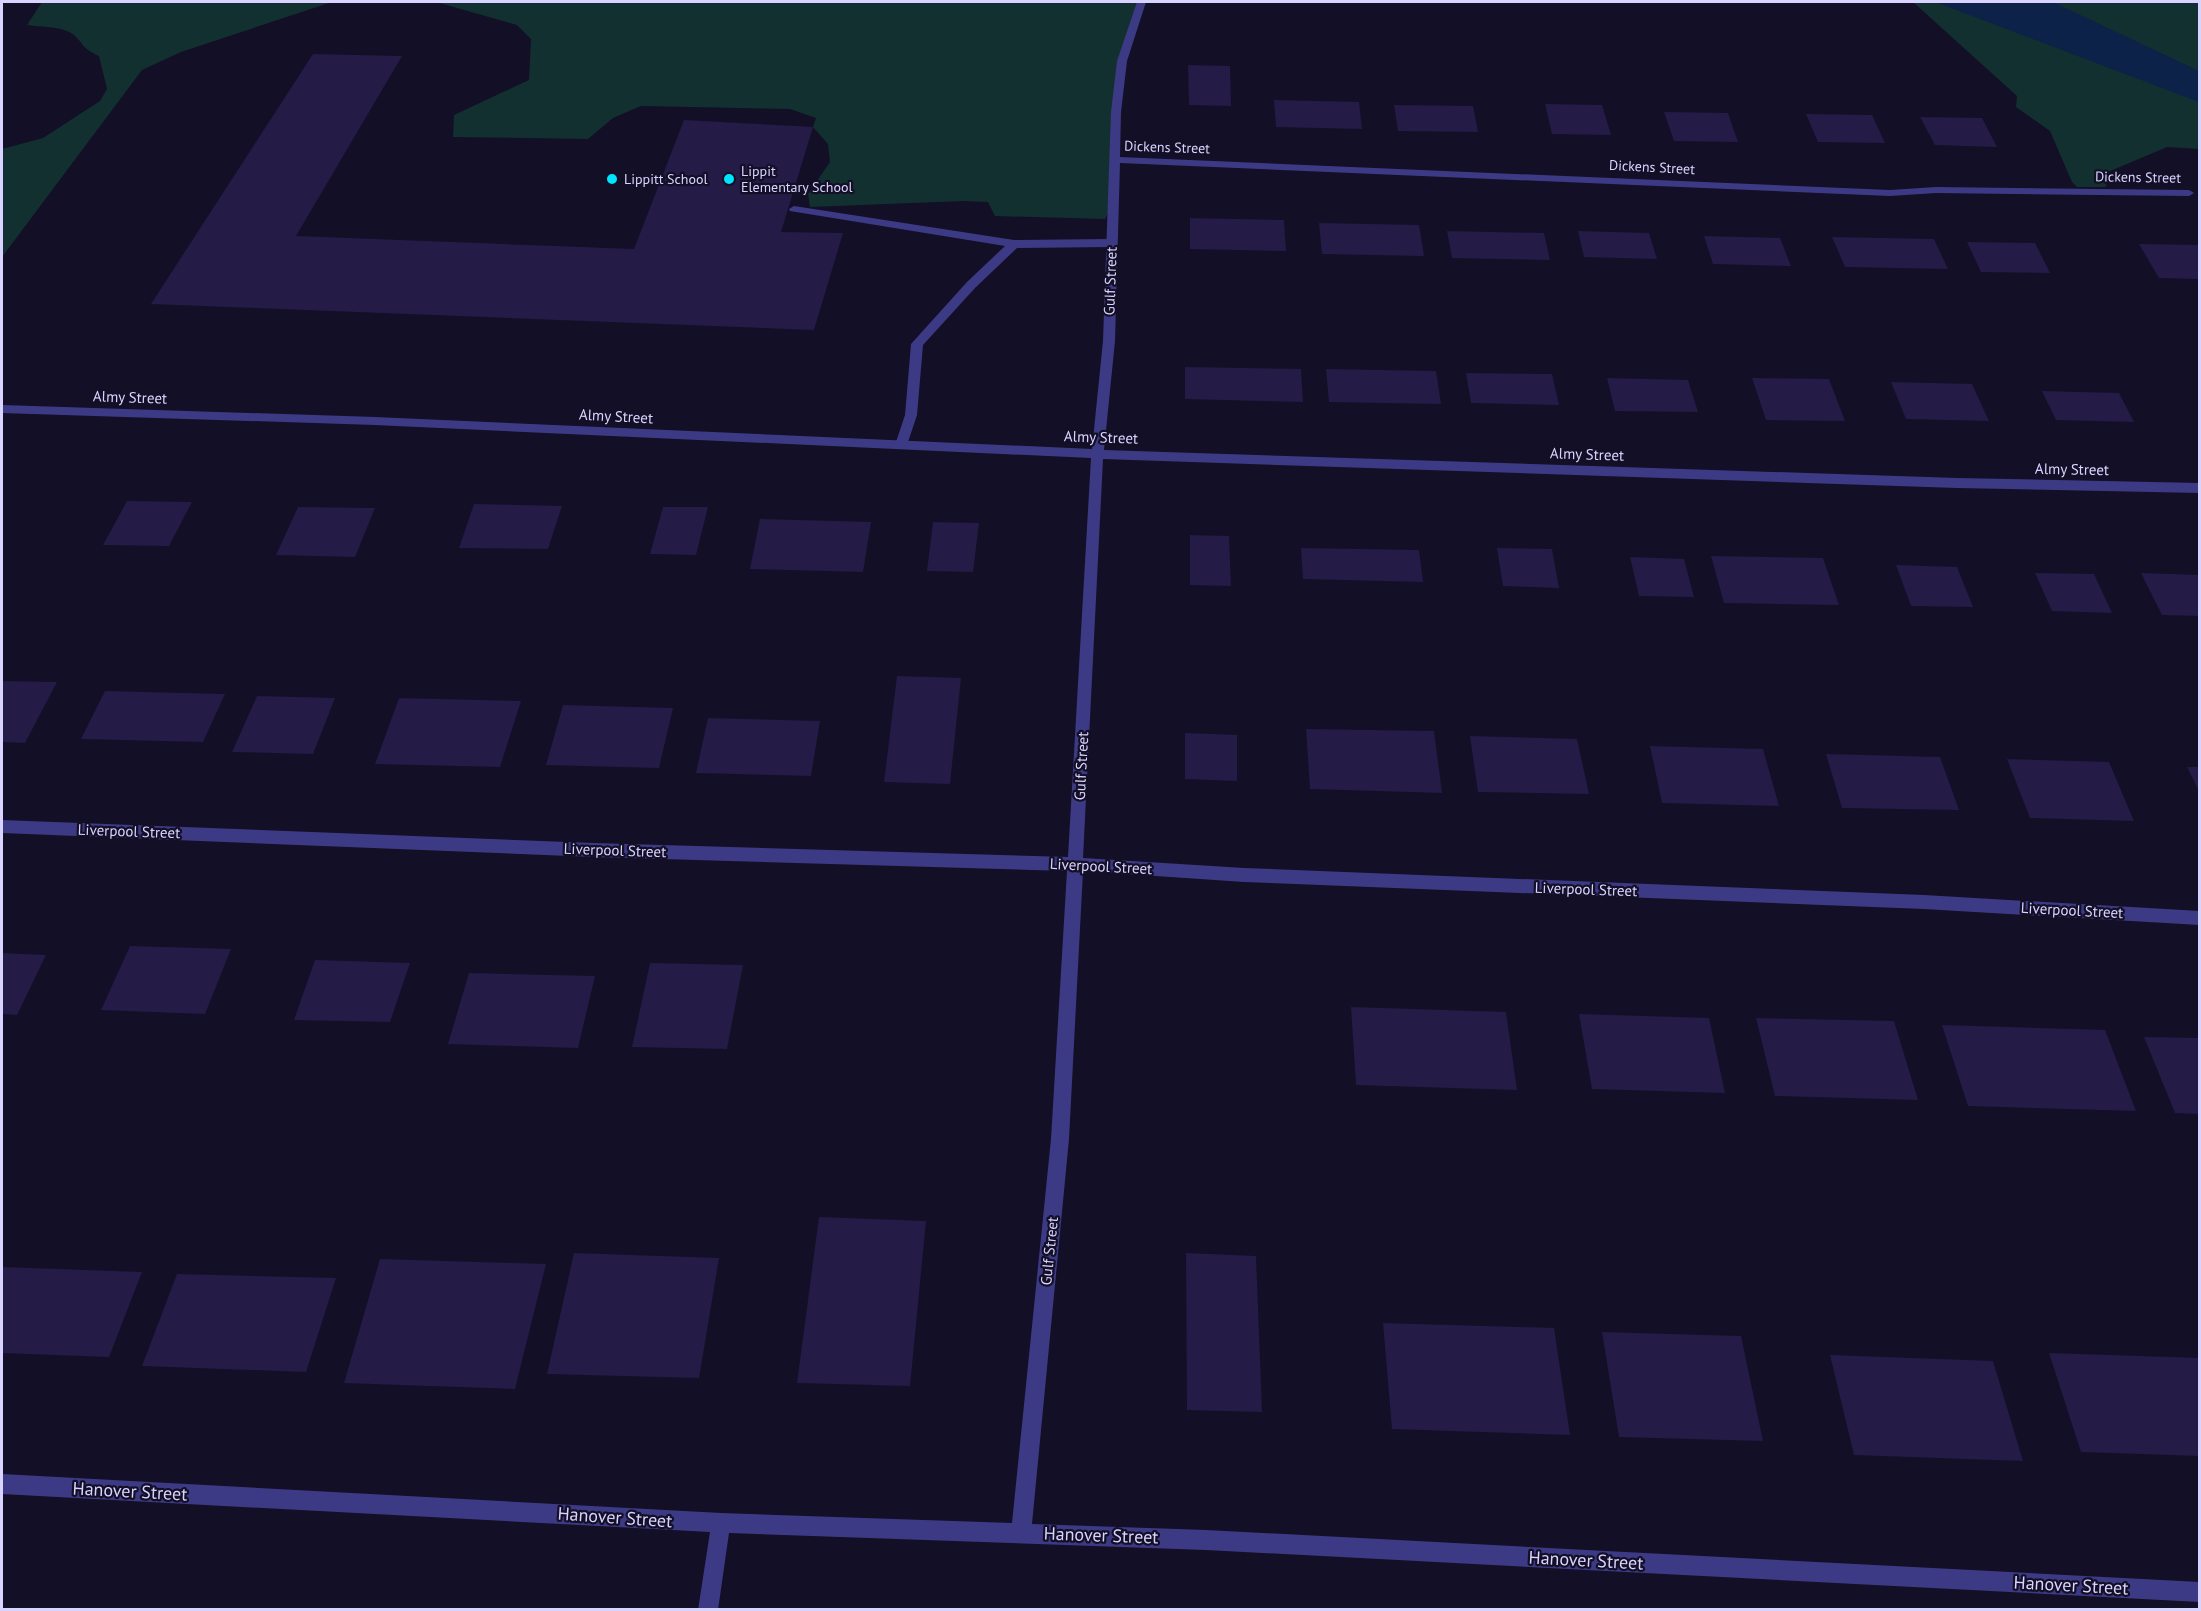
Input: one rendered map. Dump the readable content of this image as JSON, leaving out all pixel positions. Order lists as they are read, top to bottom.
{
  "streets": {
    "street": [
      "Dickens Street",
      "Gulf Street",
      "Almy Street",
      "Liverpool Street",
      "Hanover Street"
    ]
  },
  "crossings": [
    ["Dickens Street", "Gulf Street"],
    ["Gulf Street", "Almy Street"],
    ["Gulf Street", "Liverpool Street"],
    ["Gulf Street", "Hanover Street"]
  ],
  "places": ["Lippitt School", "Lippit Elementary School"]
}
